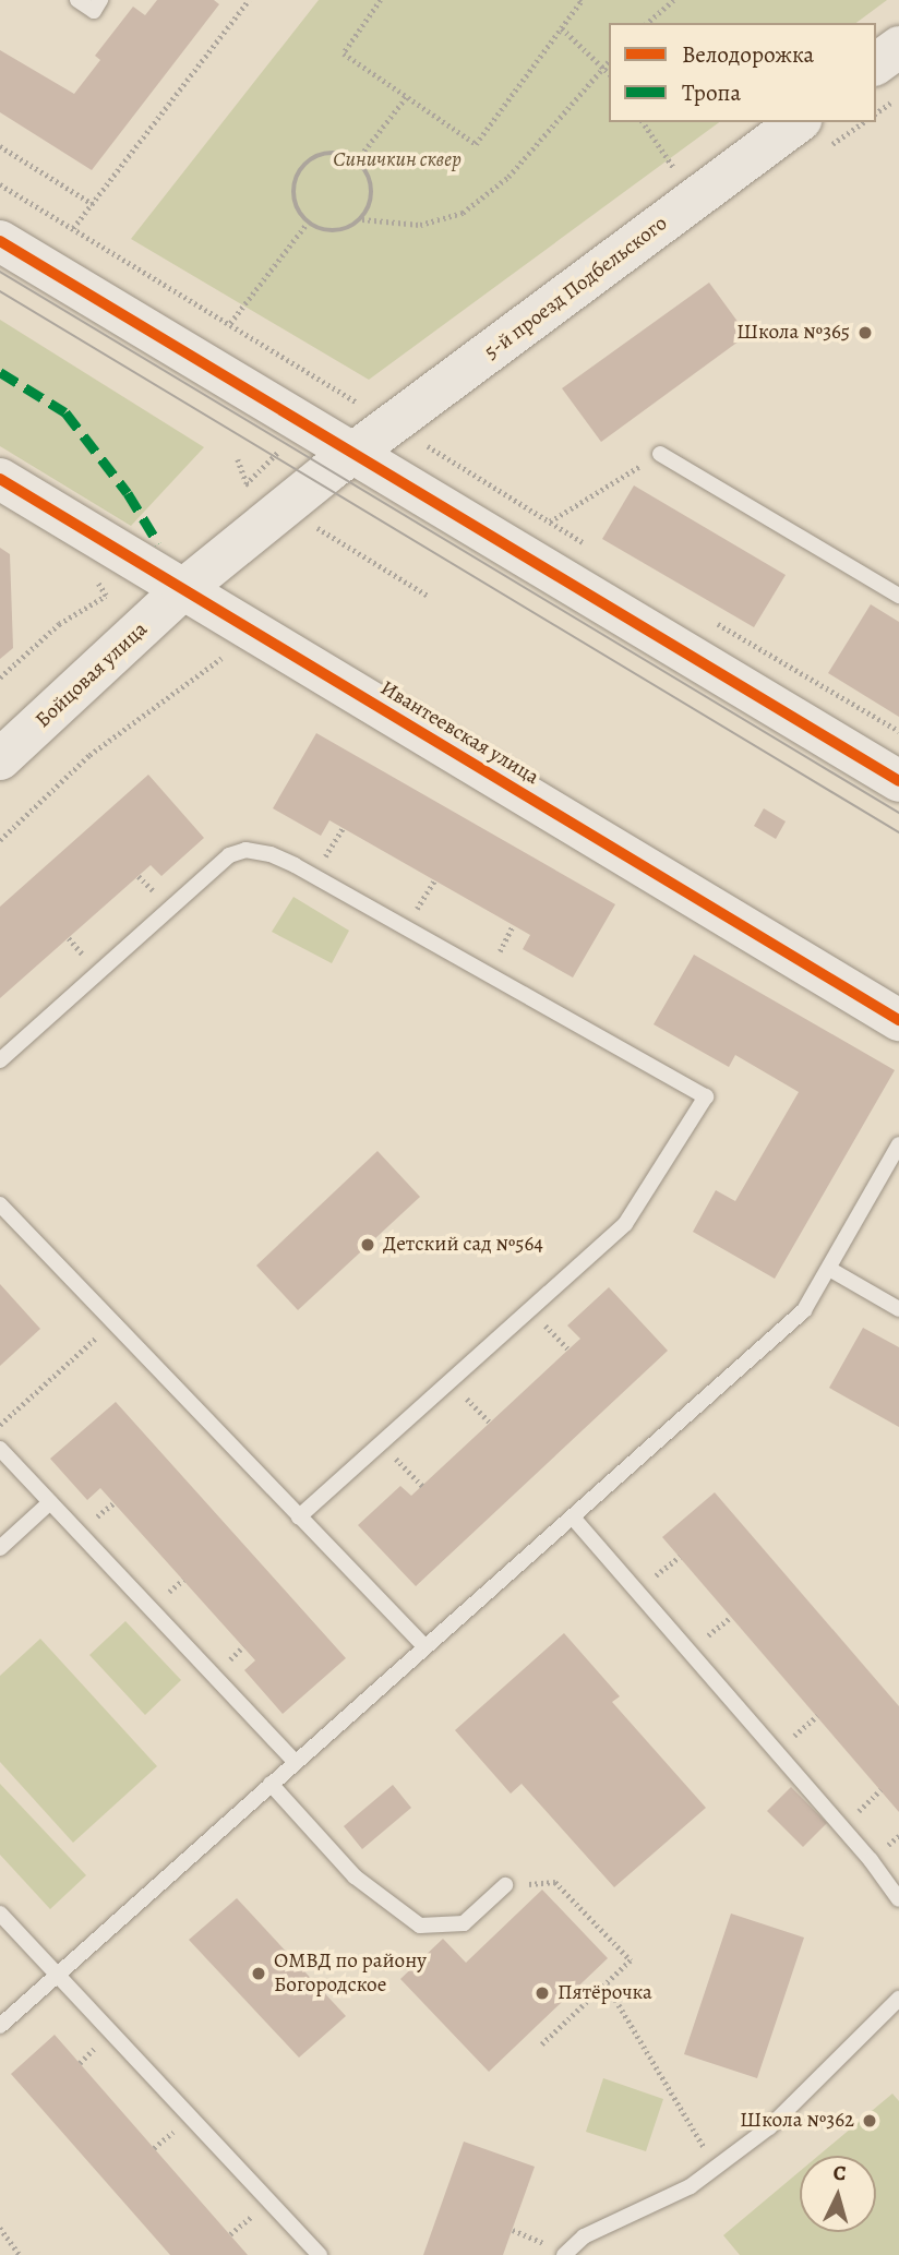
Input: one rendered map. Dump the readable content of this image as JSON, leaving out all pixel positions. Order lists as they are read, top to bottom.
{
  "streets": {
    "street": ["5-й проезд Подбельского", "Бойцовая улица", "Ивантеевская улица"]
  },
  "crossings": [
    ["5-й проезд Подбельского", "Бойцовая улица"],
    ["Бойцовая улица", "Ивантеевская улица"]
  ],
  "parks": ["Синичкин сквер"],
  "places": [
    "Школа №365",
    "Детский сад №564",
    "ОМВД по району Богородское",
    "Пятёрочка",
    "Школа №362"
  ],
  "legend": ["Велодорожка", "Тропа"],
  "north": "top"
}
